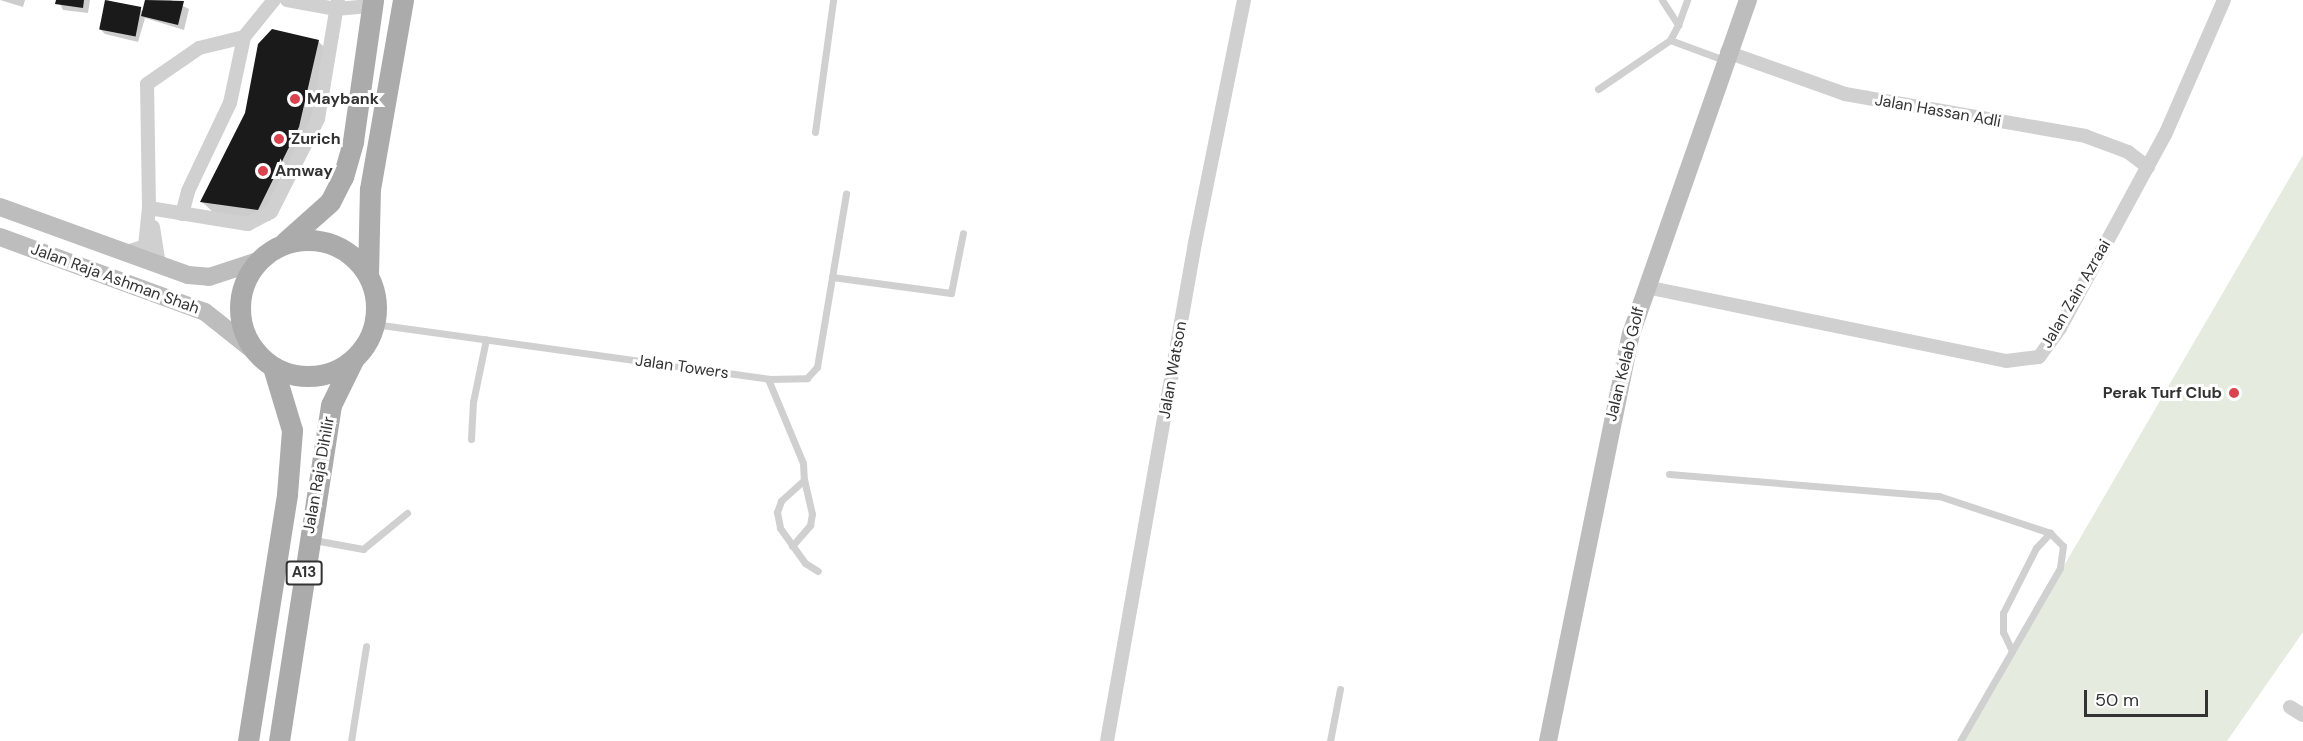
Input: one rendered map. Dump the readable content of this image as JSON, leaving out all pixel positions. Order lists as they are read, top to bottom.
{
  "streets": {
    "main road": ["Jalan Raja Dihilir", "A13"],
    "street": [
      "Jalan Hassan Adli",
      "Jalan Raja Ashman Shah",
      "Jalan Zain Azraai",
      "Jalan Kelab Golf",
      "Jalan Watson"
    ],
    "lane": ["Jalan Towers"]
  },
  "crossings": [
    ["Jalan Hassan Adli", "Jalan Zain Azraai"],
    ["Jalan Hassan Adli", "Jalan Kelab Golf"],
    ["Jalan Raja Ashman Shah", "Jalan Towers"],
    ["Jalan Raja Ashman Shah", "Jalan Raja Dihilir"],
    ["Jalan Raja Ashman Shah", "A13"],
    ["Jalan Zain Azraai", "Jalan Kelab Golf"],
    ["Jalan Towers", "Jalan Raja Dihilir"],
    ["Jalan Towers", "A13"],
    ["Jalan Raja Dihilir", "A13"]
  ],
  "places": [
    "Maybank",
    "Zurich",
    "Amway",
    "Perak Turf Club"
  ],
  "scale_bar": "50 m"
}
